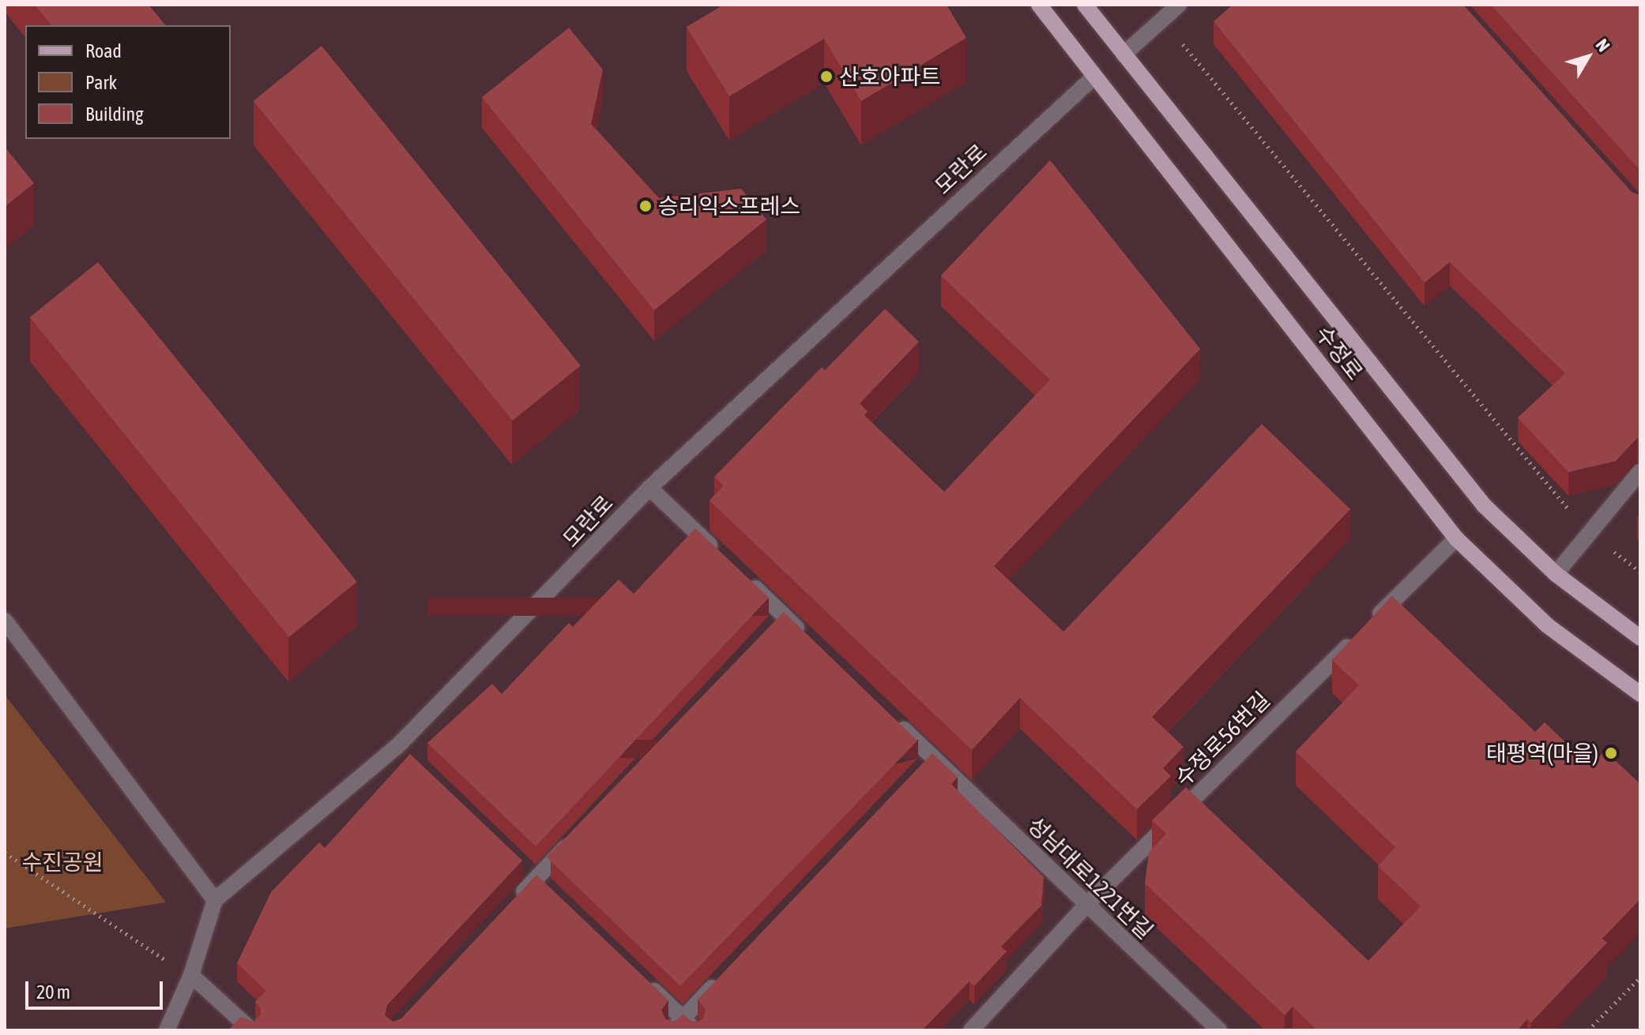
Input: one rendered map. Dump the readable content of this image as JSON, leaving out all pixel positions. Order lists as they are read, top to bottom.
{
  "streets": {
    "main road": ["수정로"],
    "street": ["모란로", "수정로56번길", "성남대로1221번길"]
  },
  "crossings": [
    ["모란로", "수정로"],
    ["수정로", "수정로56번길"],
    ["수정로56번길", "성남대로1221번길"]
  ],
  "parks": ["수진공원"],
  "places": ["산호아파트", "승리익스프레스", "태평역(마을)"],
  "legend": ["Road", "Park", "Building"],
  "scale_bar": "20 m",
  "north": "top right"
}
